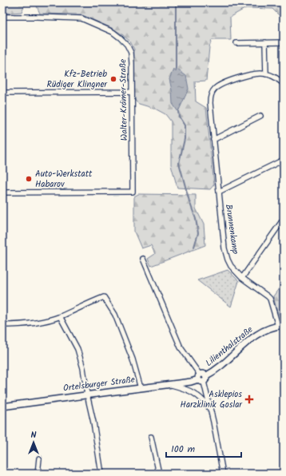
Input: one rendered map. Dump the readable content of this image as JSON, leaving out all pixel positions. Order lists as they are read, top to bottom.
{
  "streets": {
    "street": [
      "Walter-Krämer-Straße",
      "Brunnenkamp",
      "Lilienthalstraße",
      "Ortelsburger Straße"
    ]
  },
  "crossings": [
    ["Brunnenkamp", "Lilienthalstraße"],
    ["Lilienthalstraße", "Ortelsburger Straße"]
  ],
  "places": {
    "other": ["Kfz-Betrieb Rüdiger Klingner", "Auto-Werkstatt Habarov"],
    "health": ["Asklepios Harzklinik Goslar"]
  },
  "scale_bar": "100 m",
  "north": "top"
}
